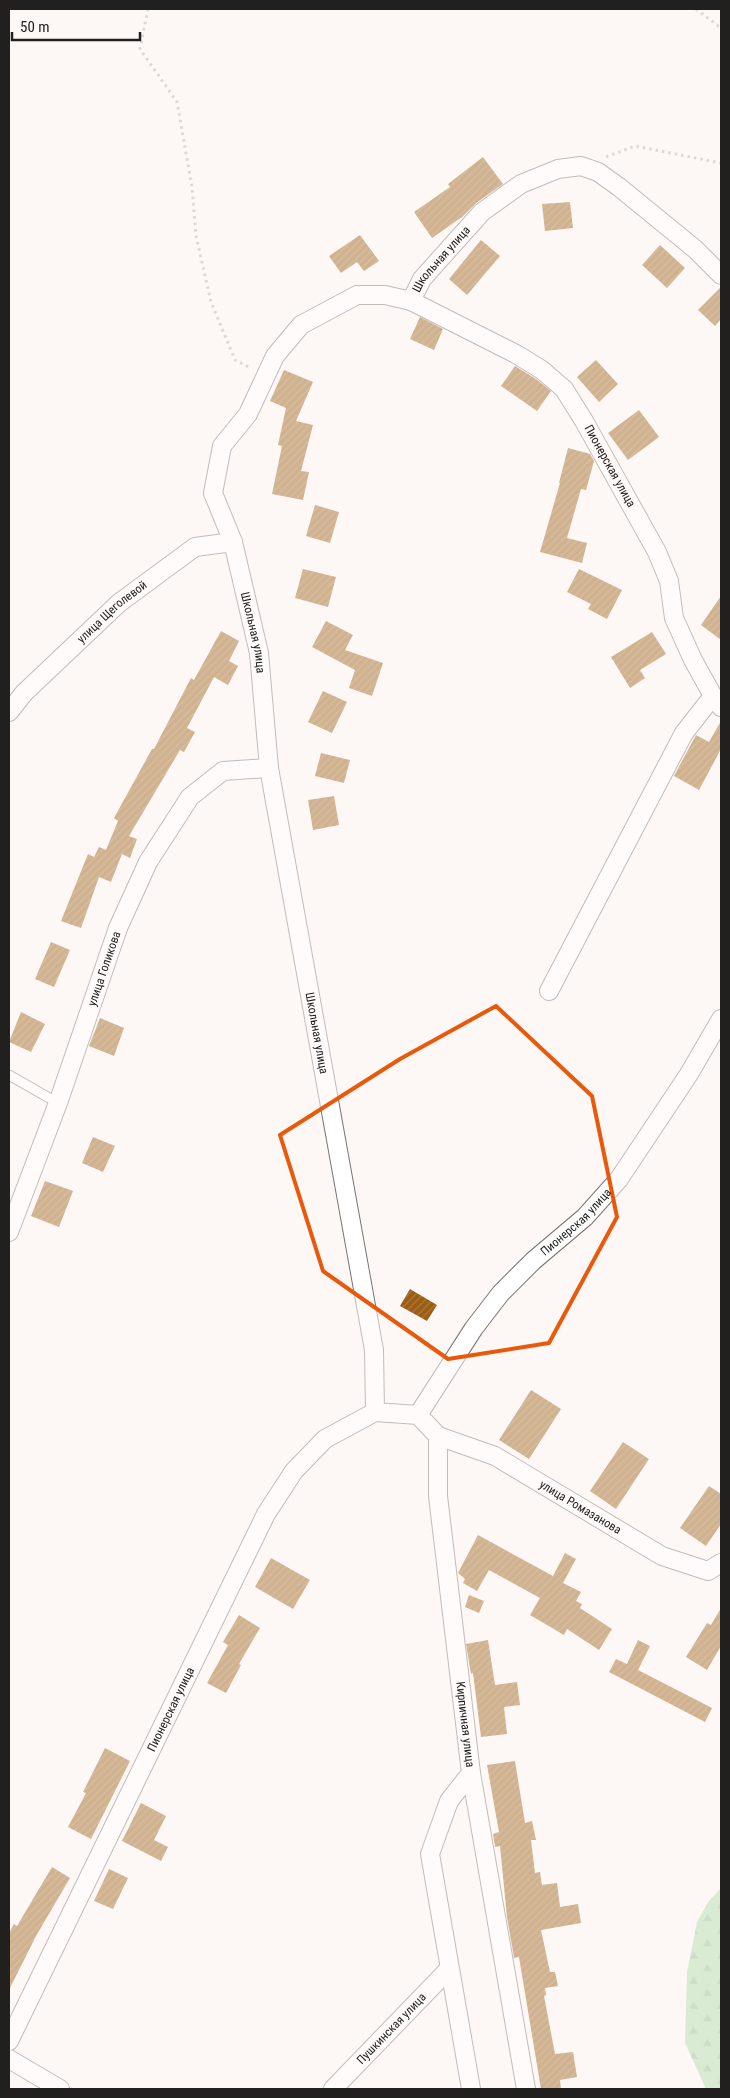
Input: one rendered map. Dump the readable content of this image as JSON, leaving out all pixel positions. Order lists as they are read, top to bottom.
{
  "streets": {
    "street": [
      "Школьная улица",
      "Пионерская улица",
      "улица Щеголевой",
      "улица Голикова",
      "улица Ромазанова",
      "Кирпичная улица",
      "Пушкинская улица"
    ]
  },
  "crossings": [
    ["Школьная улица", "Пионерская улица"],
    ["Школьная улица", "улица Щеголевой"],
    ["Школьная улица", "улица Голикова"],
    ["улица Ромазанова", "Кирпичная улица"],
    ["Кирпичная улица", "Пушкинская улица"]
  ],
  "scale_bar": "50 m"
}
